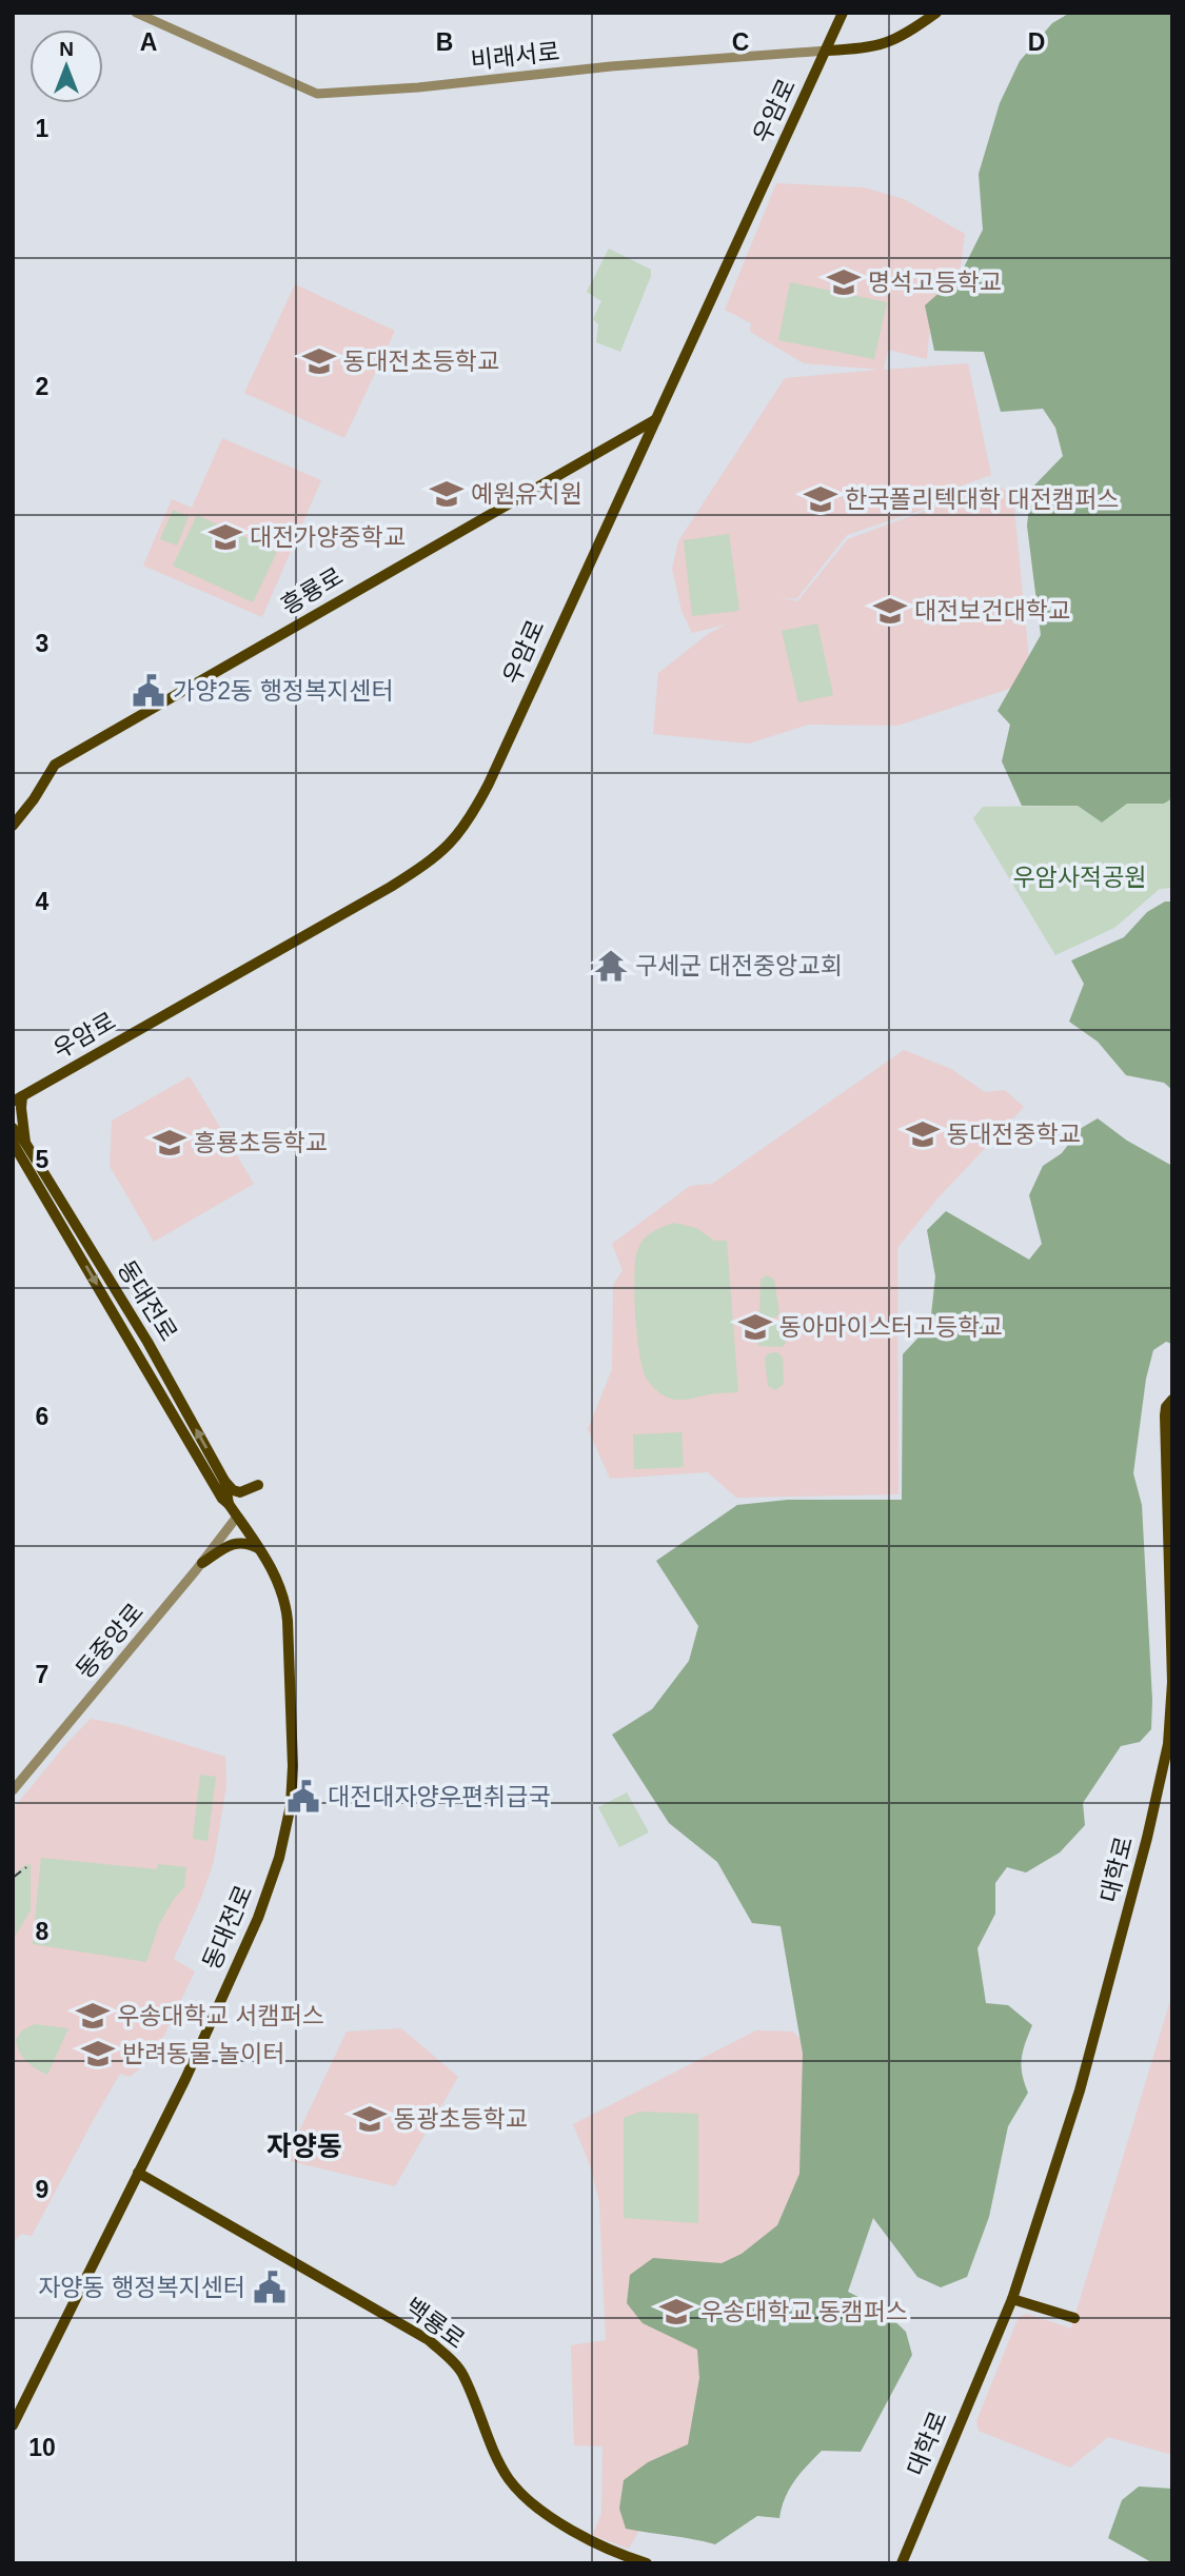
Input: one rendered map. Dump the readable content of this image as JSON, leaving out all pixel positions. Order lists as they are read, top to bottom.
{
  "streets": {
    "main road": [
      "우암로",
      "흥룡로",
      "동대전로",
      "대학로",
      "백룡로"
    ],
    "street": ["비래서로", "동중앙로"]
  },
  "crossings": [
    ["비래서로", "우암로"],
    ["우암로", "흥룡로"],
    ["동대전로", "동중앙로"],
    ["동대전로", "백룡로"]
  ],
  "districts": ["자양동"],
  "parks": ["우암사적공원"],
  "places": {
    "school or university": [
      "명석고등학교",
      "동대전초등학교",
      "예원유치원",
      "한국폴리텍대학 대전캠퍼스",
      "대전가양중학교",
      "대전보건대학교",
      "동대전중학교",
      "흥룡초등학교",
      "동아마이스터고등학교",
      "우송대학교 서캠퍼스",
      "반려동물 놀이터",
      "동광초등학교",
      "우송대학교 동캠퍼스"
    ],
    "public building": ["가양2동 행정복지센터", "대전대자양우편취급국", "자양동 행정복지센터"],
    "temple": ["구세군 대전중앙교회"]
  },
  "north": "top",
  "grid": {
    "columns": [
      "A",
      "B",
      "C",
      "D"
    ],
    "rows": [
      "1",
      "2",
      "3",
      "4",
      "5",
      "6",
      "7",
      "8",
      "9",
      "10"
    ]
  }
}
